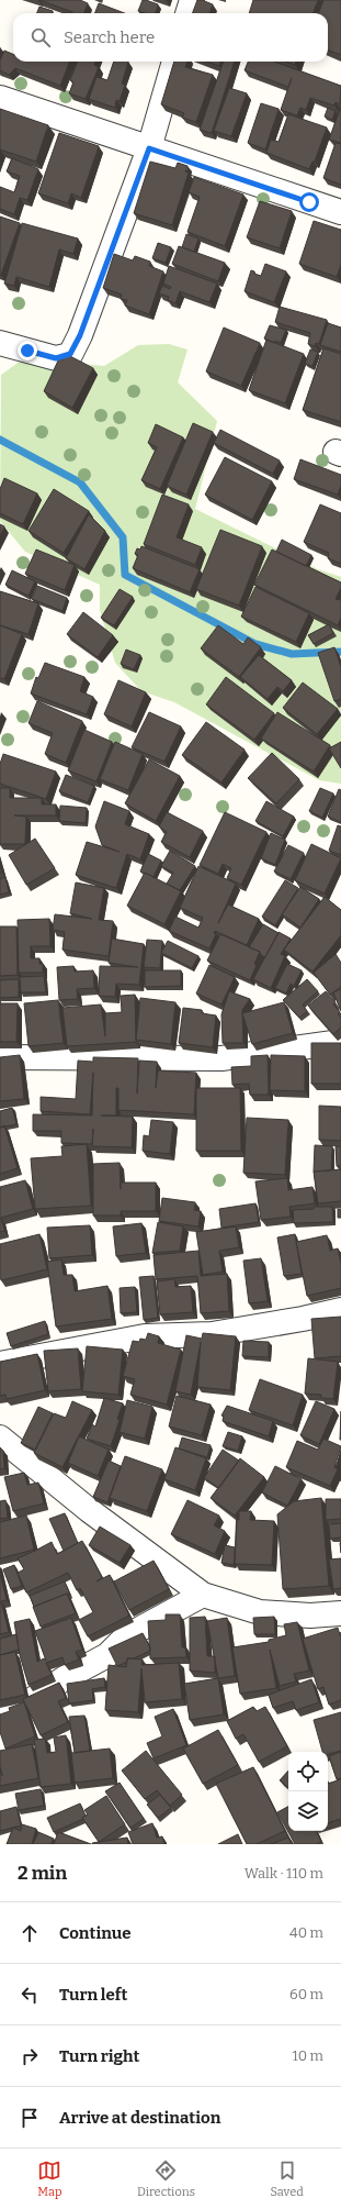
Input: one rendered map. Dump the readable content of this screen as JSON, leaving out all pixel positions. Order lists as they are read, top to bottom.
{
  "page": {
    "search": "Search here",
    "heading": ["2 min", "Walk · 110 m"],
    "list": [
      ["Continue", "40 m"],
      ["Turn left", "60 m"],
      ["Turn right", "10 m"],
      "Arrive at destination"
    ],
    "nav": ["Map", "Directions", "Saved"]
  }
}
